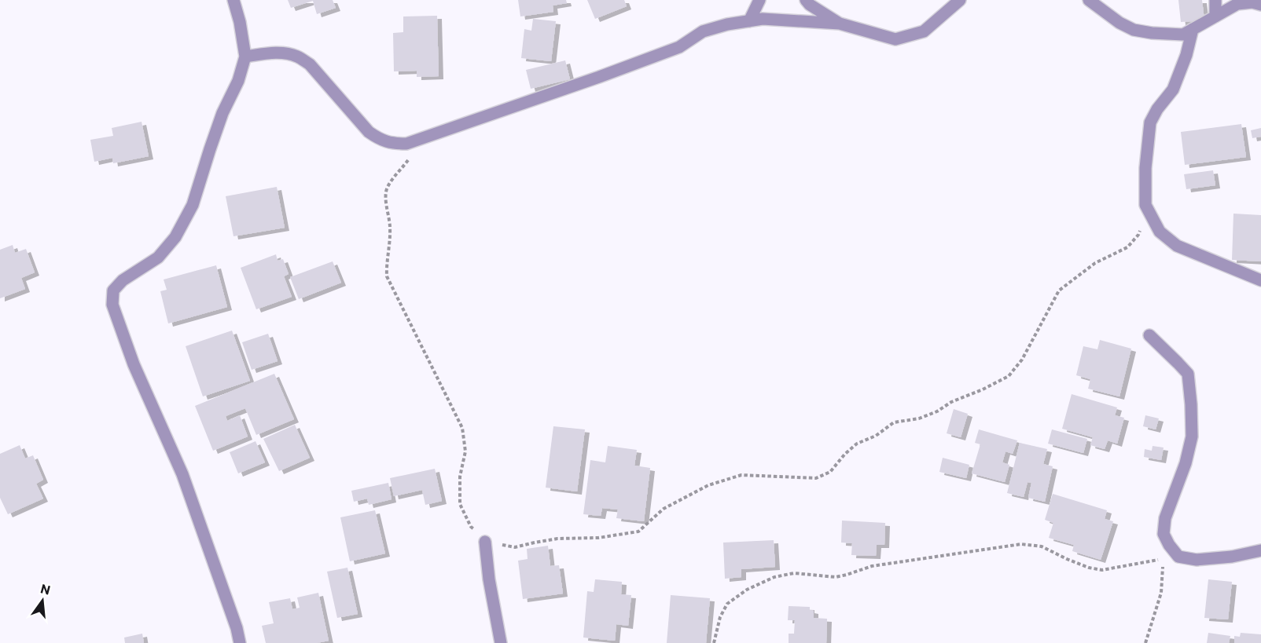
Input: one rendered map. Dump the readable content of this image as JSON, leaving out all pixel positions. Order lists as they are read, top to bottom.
{
  "north": "top"
}
